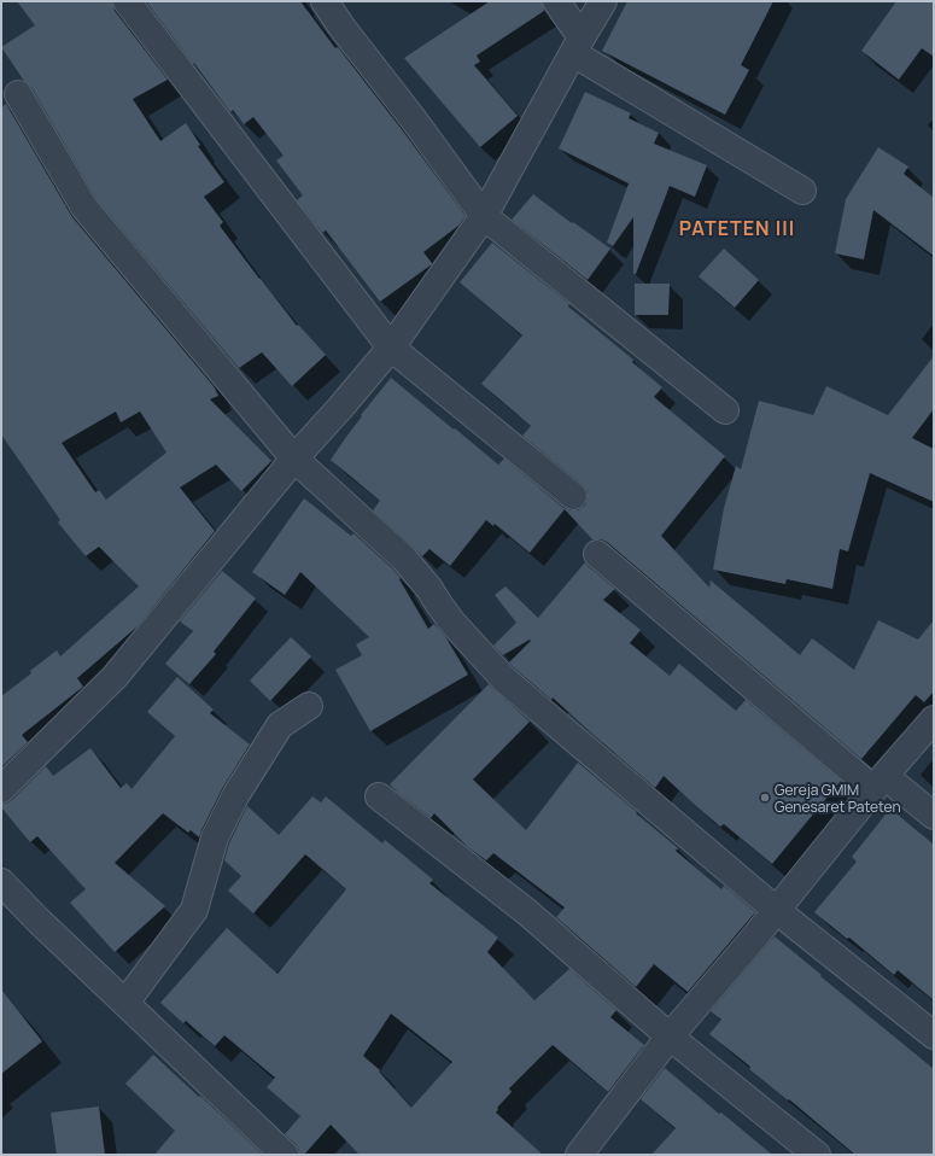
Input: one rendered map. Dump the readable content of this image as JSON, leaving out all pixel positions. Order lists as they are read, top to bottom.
{
  "districts": ["PATETEN III"],
  "places": ["Gereja GMIM Genesaret Pateten"]
}
